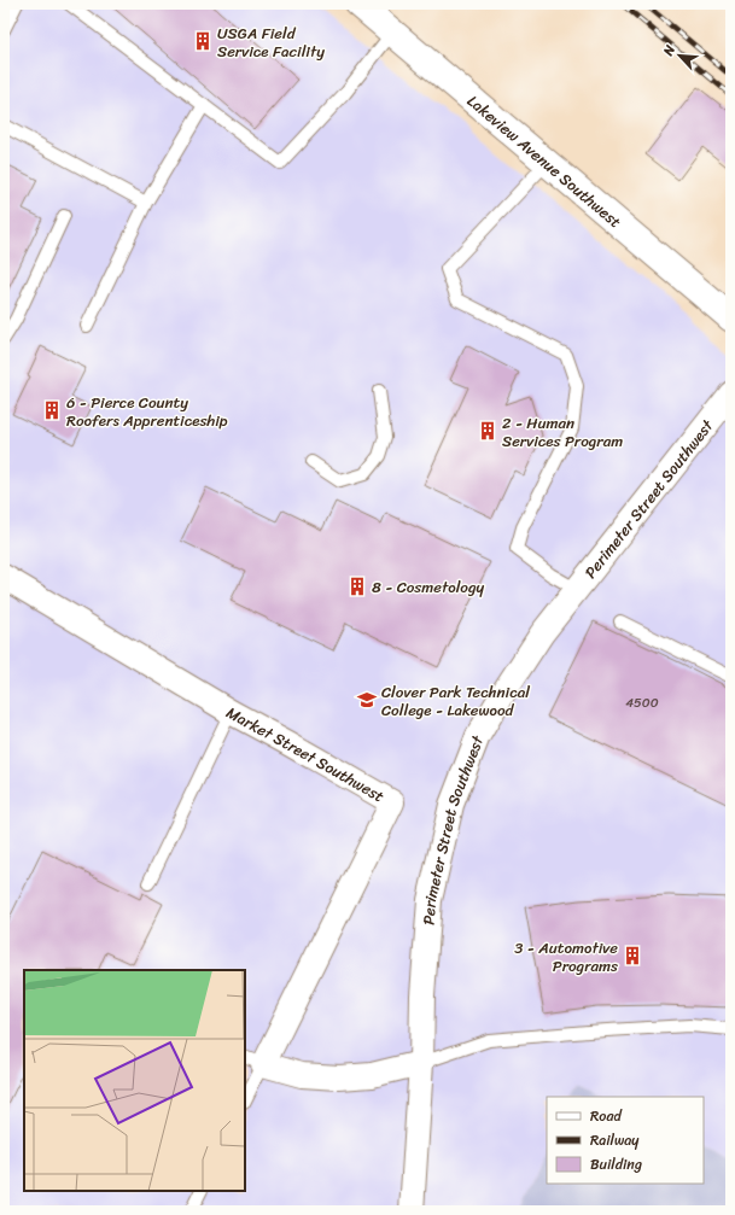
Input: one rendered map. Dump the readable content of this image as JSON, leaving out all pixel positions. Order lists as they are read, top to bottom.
{
  "streets": {
    "street": ["Lakeview Avenue Southwest", "Perimeter Street Southwest", "Market Street Southwest"]
  },
  "places": {
    "building": [
      "USGA Field Service Facility",
      "6 - Pierce County Roofers Apprenticeship",
      "2 - Human Services Program",
      "8 - Cosmetology",
      "3 - Automotive Programs"
    ],
    "school or university": ["Clover Park Technical College - Lakewood"]
  },
  "house_numbers": ["4500"],
  "legend": ["Road", "Railway", "Building"],
  "north": "top left"
}
